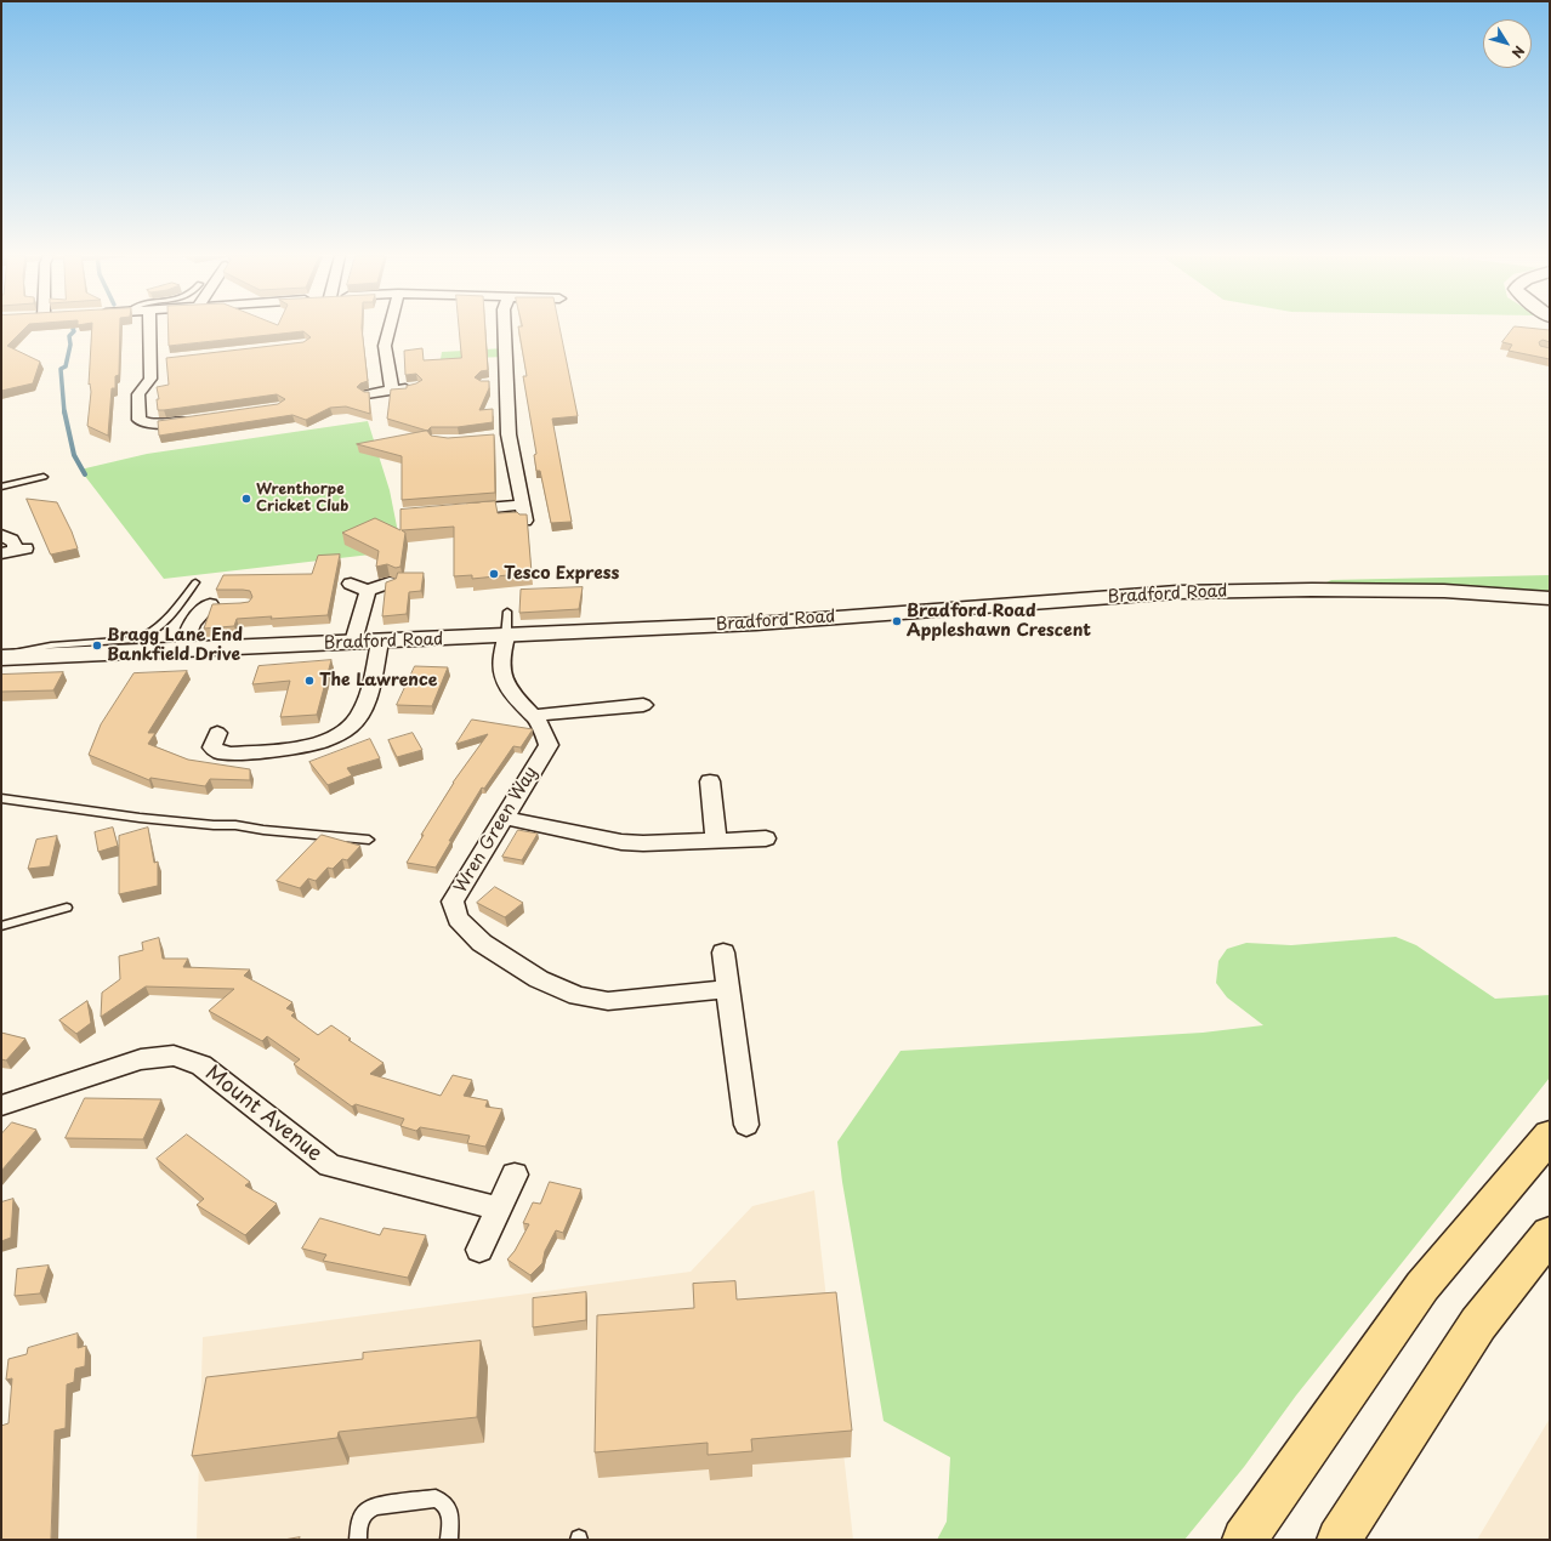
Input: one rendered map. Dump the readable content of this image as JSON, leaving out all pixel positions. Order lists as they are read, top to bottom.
{
  "streets": {
    "street": ["Bradford Road", "Wren Green Way", "Mount Avenue"]
  },
  "crossings": [
    ["Bradford Road", "Wren Green Way"]
  ],
  "places": [
    "Wrenthorpe Cricket Club",
    "Tesco Express",
    "Bradford Road Appleshawn Crescent",
    "Bragg Lane End Bankfield Drive",
    "The Lawrence"
  ],
  "north": "bottom right"
}
